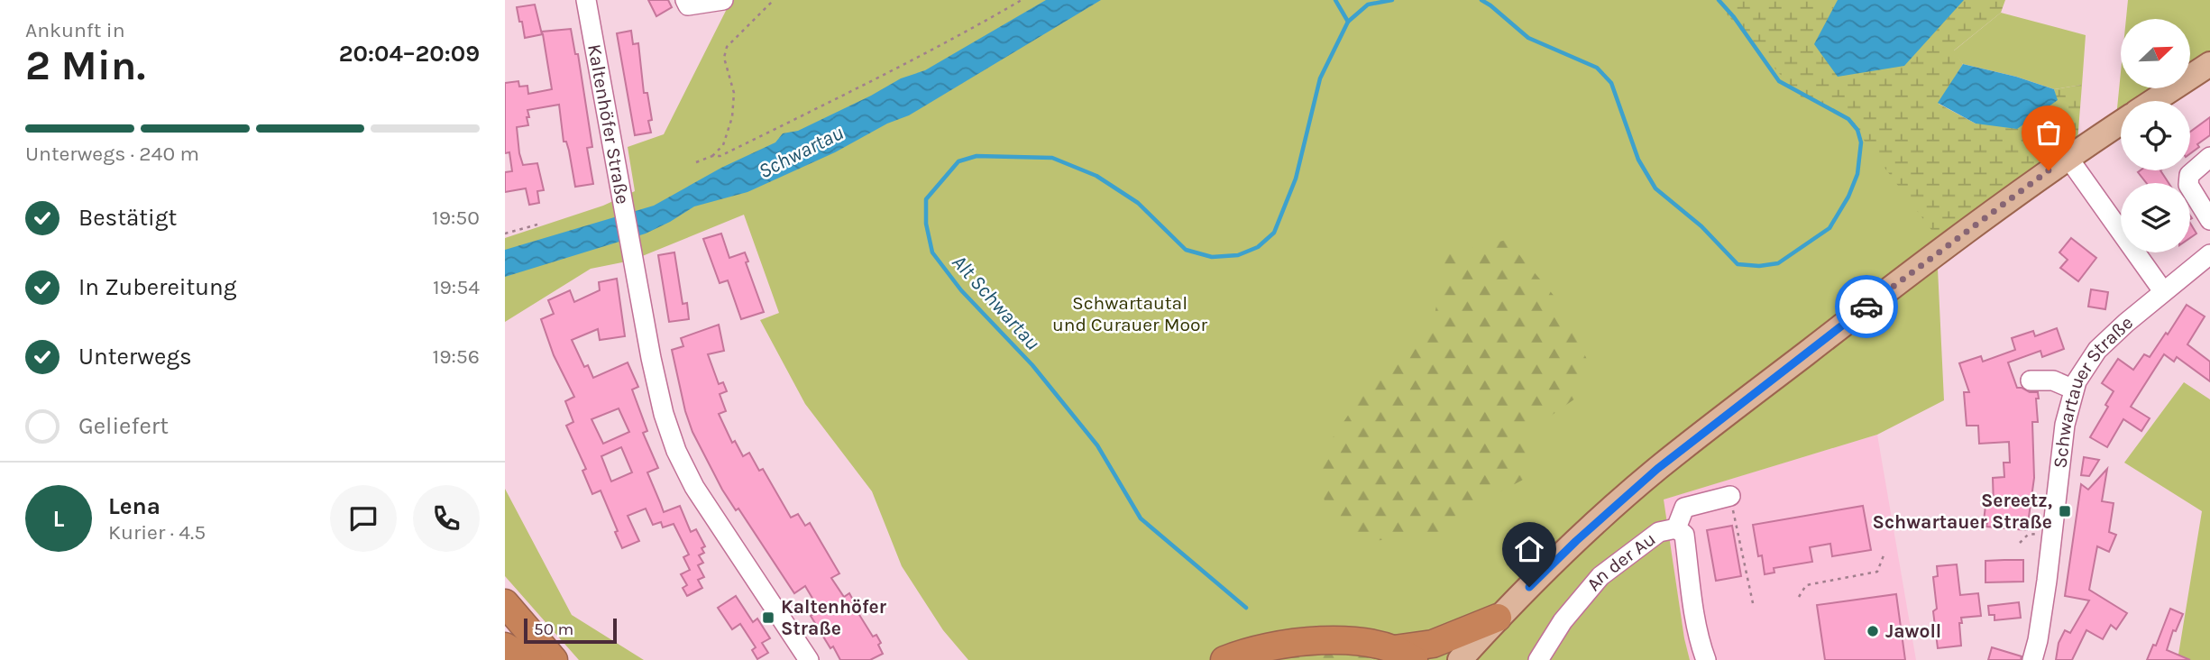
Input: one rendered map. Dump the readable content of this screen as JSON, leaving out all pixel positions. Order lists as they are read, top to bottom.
{
  "streets": {
    "street": ["Kaltenhöfer Straße", "Schwartauer Straße", "An der Au"]
  },
  "water": ["Schwartau", "Alt Schwartau"],
  "parks": ["Schwartautal und Curauer Moor"],
  "places": {
    "transit": ["Sereetz, Schwartauer Straße", "Kaltenhöfer Straße"],
    "other": ["Jawoll"]
  },
  "scale_bar": "50 m",
  "north": "top right",
  "page": {
    "heading": ["2 Min.", "Ankunft in", "20:04–20:09"],
    "panel": ["Lena", "Kurier · 4.5"],
    "bar": "Unterwegs · 240 m",
    "list": [
      ["Bestätigt", "19:50"],
      ["In Zubereitung", "19:54"],
      ["Unterwegs", "19:56"],
      "Geliefert"
    ],
    "round": "L",
    "scale": "50 m"
  }
}
